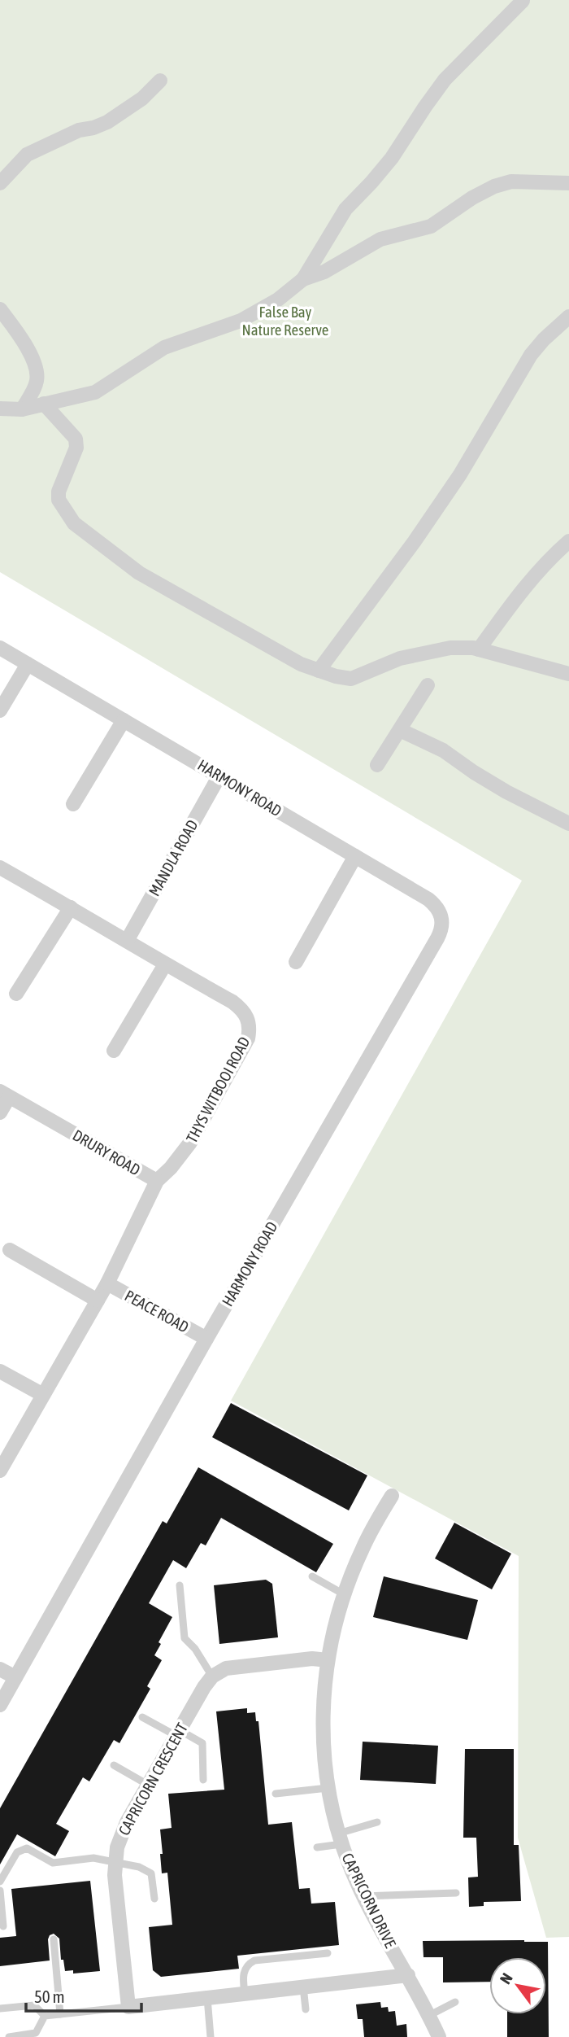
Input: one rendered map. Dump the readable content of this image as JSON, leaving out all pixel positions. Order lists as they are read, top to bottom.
{
  "streets": {
    "street": [
      "HARMONY ROAD",
      "MANDLA ROAD",
      "THYS WITBOOI ROAD",
      "DRURY ROAD",
      "PEACE ROAD",
      "CAPRICORN CRESCENT",
      "CAPRICORN DRIVE"
    ]
  },
  "crossings": [
    ["HARMONY ROAD", "MANDLA ROAD"],
    ["HARMONY ROAD", "PEACE ROAD"],
    ["MANDLA ROAD", "THYS WITBOOI ROAD"],
    ["THYS WITBOOI ROAD", "DRURY ROAD"],
    ["DRURY ROAD", "PEACE ROAD"]
  ],
  "parks": ["False Bay Nature Reserve"],
  "scale_bar": "50 m",
  "north": "top left"
}
